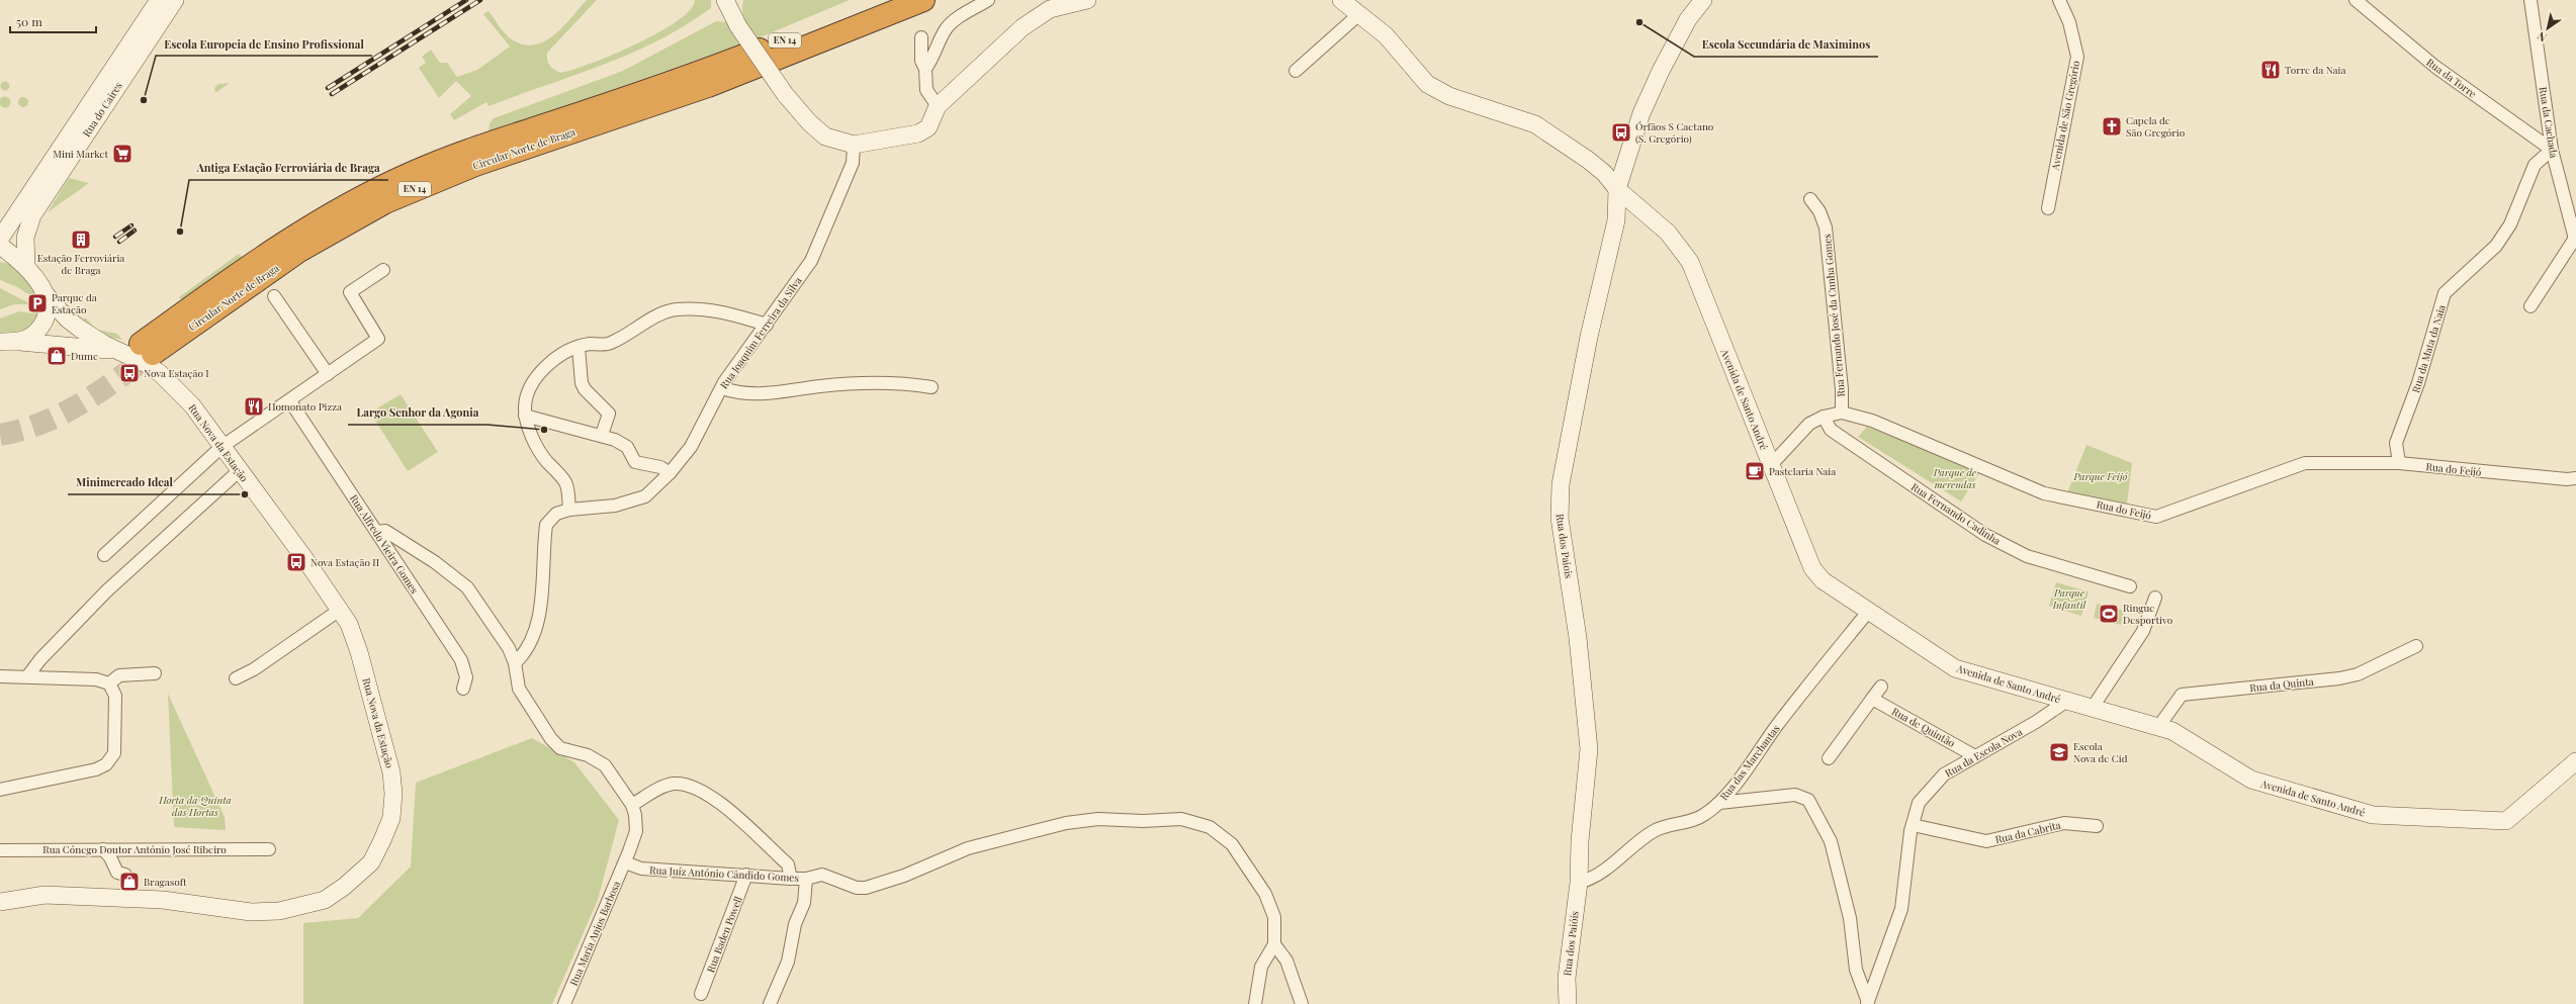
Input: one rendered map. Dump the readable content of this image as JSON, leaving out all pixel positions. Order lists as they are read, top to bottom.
{
  "streets": {
    "highway": ["EN 14", "Circular Norte de Braga"],
    "street": [
      "Rua da Torre",
      "Rua do Caires",
      "Avenida de São Gregório",
      "Rua da Cachada",
      "Rua Fernando José da Cunha Gomes",
      "Rua Joaquim Ferreira da Silva",
      "Rua da Mata da Naia",
      "Avenida de Santo André",
      "Rua Nova da Estação",
      "Rua do Feijó",
      "Rua Fernando Cadinha",
      "Rua Alfredo Vieira Gomes",
      "Rua dos Paiois",
      "Rua da Quinta",
      "Rua de Quintão",
      "Rua da Escola Nova",
      "Rua das Marchantas",
      "Rua da Cabrita",
      "Rua Cónego Doutor António José Ribeiro",
      "Rua Juíz António Cândido Gomes",
      "Rua Maria Anjos Barbosa",
      "Rua Baden Powell",
      "Rua dos Paióis"
    ]
  },
  "crossings": [
    ["Rua da Torre", "Rua da Cachada"],
    ["Rua da Torre", "Rua da Mata da Naia"],
    ["Rua do Caires", "Rua Nova da Estação"],
    ["Rua da Cachada", "Rua da Mata da Naia"],
    ["Circular Norte de Braga", "Rua Nova da Estação"],
    ["Rua Fernando José da Cunha Gomes", "Rua do Feijó"],
    ["Rua da Mata da Naia", "Rua do Feijó"],
    ["Avenida de Santo André", "Rua do Feijó"],
    ["Avenida de Santo André", "Rua dos Paiois"],
    ["Avenida de Santo André", "Rua da Quinta"],
    ["Avenida de Santo André", "Rua da Escola Nova"],
    ["Avenida de Santo André", "Rua das Marchantas"],
    ["Rua do Feijó", "Rua Fernando Cadinha"],
    ["Rua dos Paiois", "Rua das Marchantas"],
    ["Rua dos Paiois", "Rua dos Paióis"],
    ["Rua de Quintão", "Rua da Escola Nova"],
    ["Rua da Escola Nova", "Rua da Cabrita"],
    ["Rua das Marchantas", "Rua dos Paióis"],
    ["Rua Juíz António Cândido Gomes", "Rua Maria Anjos Barbosa"],
    ["Rua Juíz António Cândido Gomes", "Rua Baden Powell"]
  ],
  "parks": [
    "Parque de merendas",
    "Parque Feijó",
    "Parque Infantil",
    "Horta da Quinta das Hortas"
  ],
  "places": {
    "other": [
      "Escola Secundária de Maximinos",
      "Escola Europeia de Ensino Profissional",
      "Antiga Estação Ferroviária de Braga",
      "Largo Senhor da Agonia",
      "Minimercado Ideal"
    ],
    "restaurant": ["Torre da Naia", "Homonato Pizza"],
    "church": ["Capela de São Gregório"],
    "bus stop": ["Órfãos S Caetano (S. Gregório)", "Nova Estação I", "Nova Estação II"],
    "supermarket": ["Mini Market"],
    "building": ["Estação Ferroviária de Braga"],
    "parking": ["Parque da Estação"],
    "shop": ["Dume", "Bragasoft"],
    "cafe": ["Pastelaria Naia"],
    "sports": ["Ringue Desportivo"],
    "school or university": ["Escola Nova de Cid"]
  },
  "scale_bar": "50 m",
  "north": "bottom left"
}
